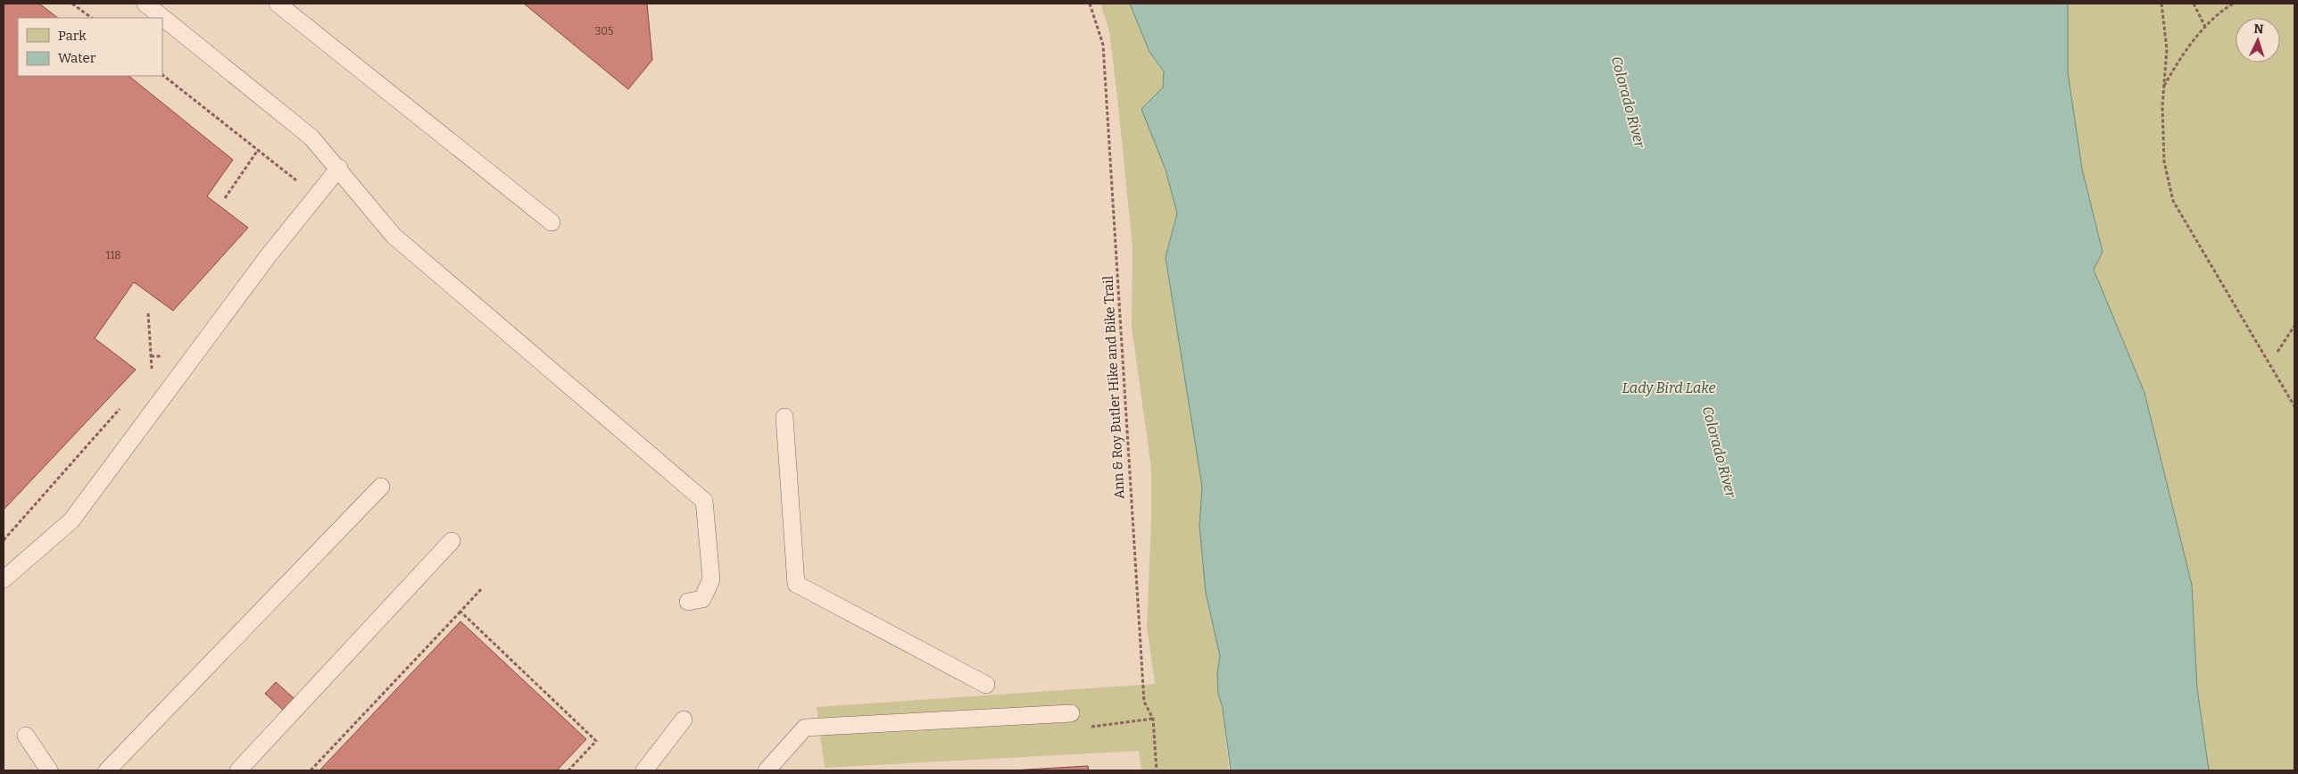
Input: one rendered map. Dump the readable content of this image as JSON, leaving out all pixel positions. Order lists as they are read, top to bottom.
{
  "streets": {
    "path": ["Ann & Roy Butler Hike and Bike Trail"]
  },
  "water": ["Colorado River", "Lady Bird Lake"],
  "house_numbers": ["305", "118"],
  "legend": ["Park", "Water"],
  "north": "top"
}
